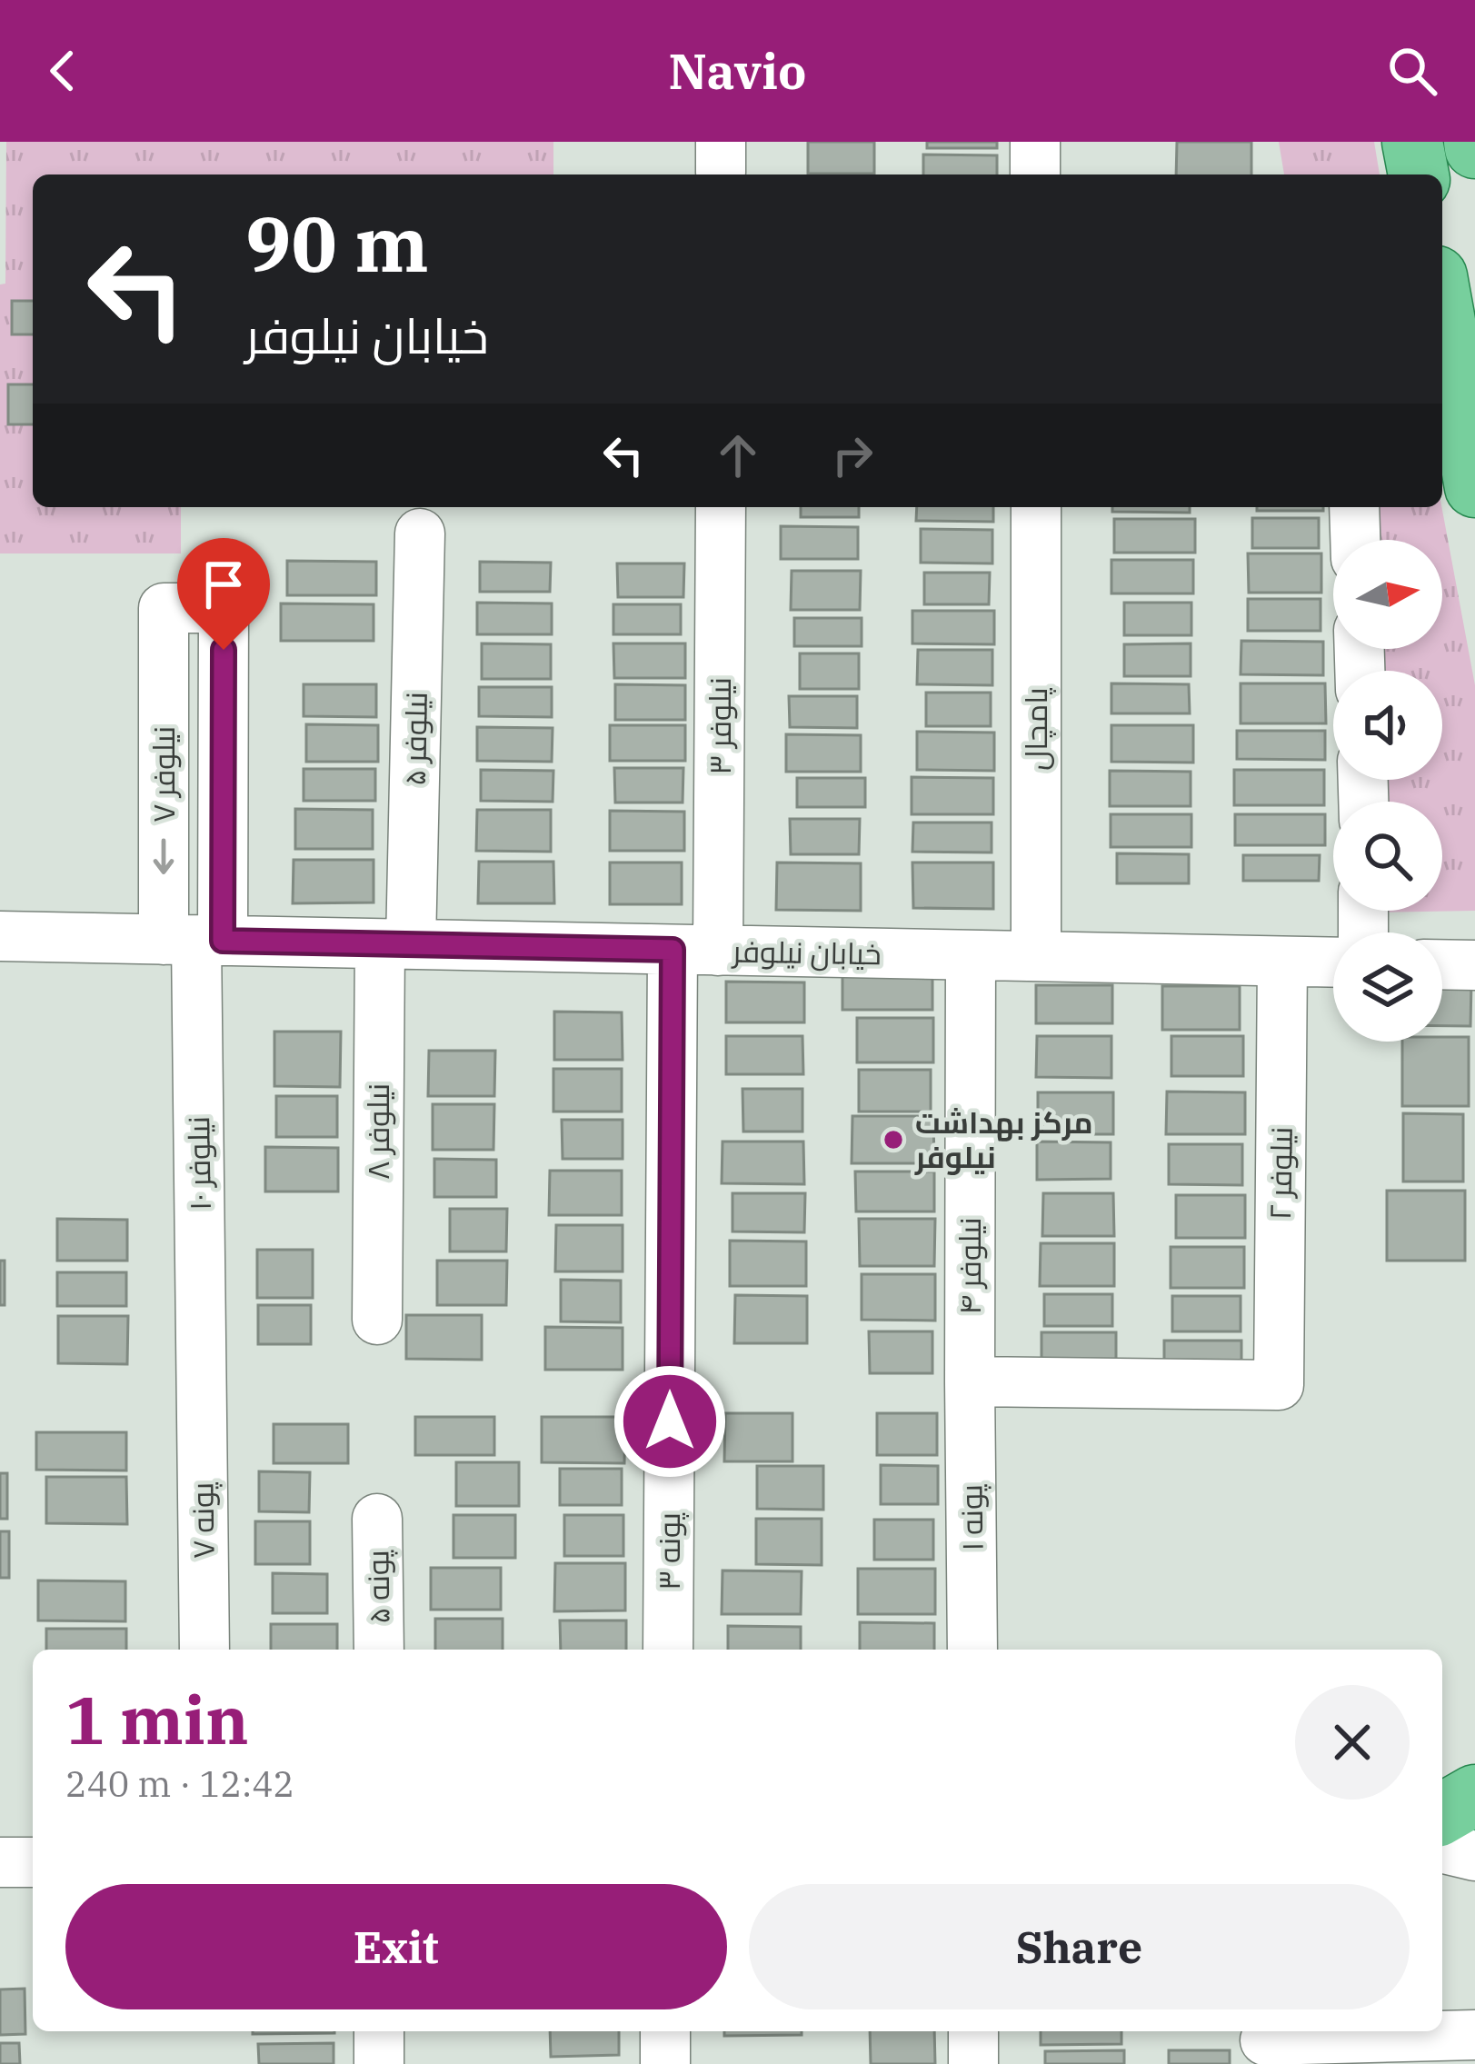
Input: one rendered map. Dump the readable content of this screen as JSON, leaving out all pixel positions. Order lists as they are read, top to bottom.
{
  "streets": {
    "street": [
      "نیلوفر ۳",
      "پامچال",
      "نیلوفر ۵",
      "نیلوفر ۷",
      "خیابان نیلوفر",
      "نیلوفر ۸",
      "نیلوفر ۱۰",
      "نیلوفر ۲",
      "نیلوفر ۴",
      "پونه ۱",
      "پونه ۷",
      "پونه ۳",
      "پونه ۵"
    ]
  },
  "crossings": [
    ["نیلوفر ۳", "خیابان نیلوفر"],
    ["نیلوفر ۳", "پونه ۳"],
    ["پامچال", "خیابان نیلوفر"],
    ["نیلوفر ۵", "خیابان نیلوفر"],
    ["نیلوفر ۵", "نیلوفر ۸"],
    ["نیلوفر ۷", "خیابان نیلوفر"],
    ["نیلوفر ۷", "نیلوفر ۱۰"],
    ["خیابان نیلوفر", "نیلوفر ۸"],
    ["خیابان نیلوفر", "نیلوفر ۱۰"],
    ["خیابان نیلوفر", "نیلوفر ۲"],
    ["خیابان نیلوفر", "نیلوفر ۴"],
    ["نیلوفر ۱۰", "پونه ۷"],
    ["نیلوفر ۲", "نیلوفر ۴"],
    ["نیلوفر ۲", "پونه ۱"],
    ["نیلوفر ۴", "پونه ۱"]
  ],
  "places": ["مرکز بهداشت نیلوفر"],
  "north": "right",
  "page": {
    "header": "Navio",
    "turn": ["90 m", "خیابان نیلوفر"],
    "heading": ["1 min", "240 m · 12:42"],
    "buttons": ["Exit", "Share"]
  }
}
